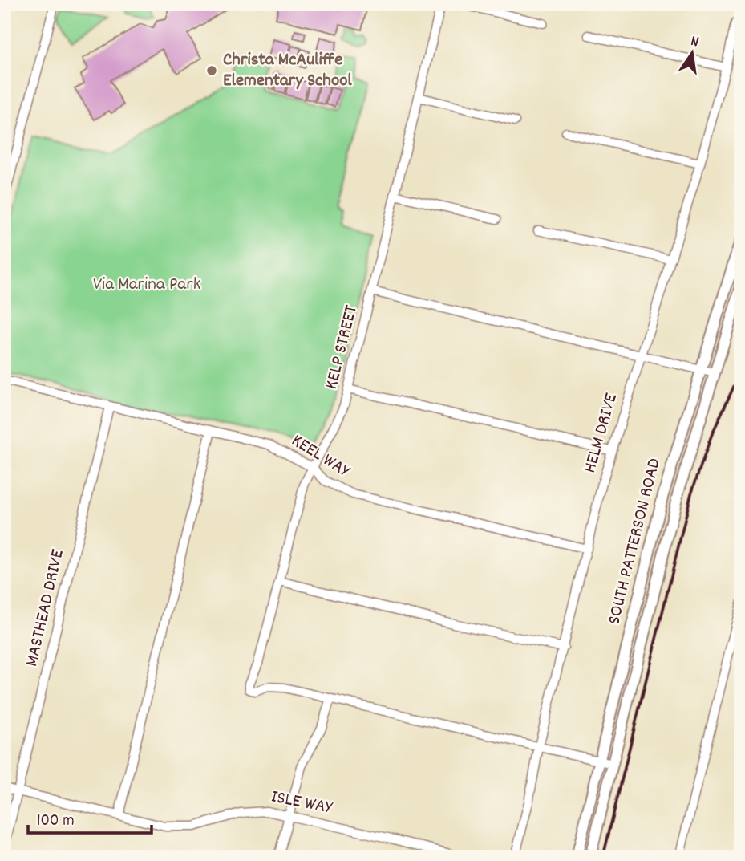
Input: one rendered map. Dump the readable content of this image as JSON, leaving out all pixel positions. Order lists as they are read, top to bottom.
{
  "streets": {
    "street": [
      "KELP STREET",
      "HELM DRIVE",
      "KEEL WAY",
      "SOUTH PATTERSON ROAD",
      "MASTHEAD DRIVE",
      "ISLE WAY"
    ]
  },
  "crossings": [
    ["KELP STREET", "KEEL WAY"],
    ["HELM DRIVE", "KEEL WAY"],
    ["KEEL WAY", "MASTHEAD DRIVE"],
    ["MASTHEAD DRIVE", "ISLE WAY"]
  ],
  "parks": ["Via Marina Park"],
  "places": ["Christa McAuliffe Elementary School"],
  "scale_bar": "100 m",
  "north": "top"
}
